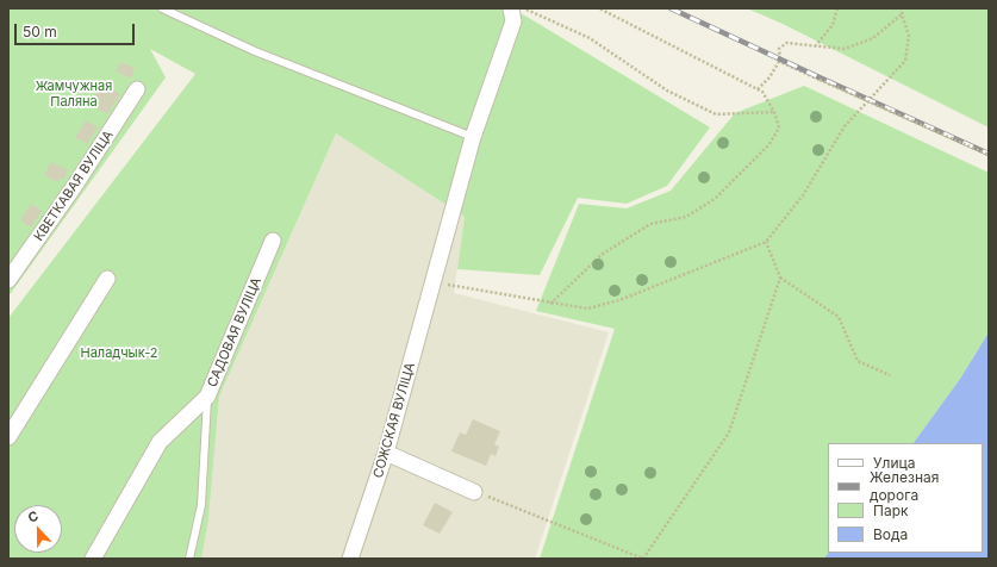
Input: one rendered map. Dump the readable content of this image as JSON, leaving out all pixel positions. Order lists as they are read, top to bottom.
{
  "streets": {
    "street": ["КВЕТКАВАЯ ВУЛІЦА", "САДОВАЯ ВУЛІЦА", "СОЖСКАЯ ВУЛІЦА"]
  },
  "parks": ["Жамчужная Паляна", "Наладчык-2"],
  "legend": [
    "Улица",
    "Железная дорога",
    "Парк",
    "Вода"
  ],
  "scale_bar": "50 m",
  "north": "top"
}
